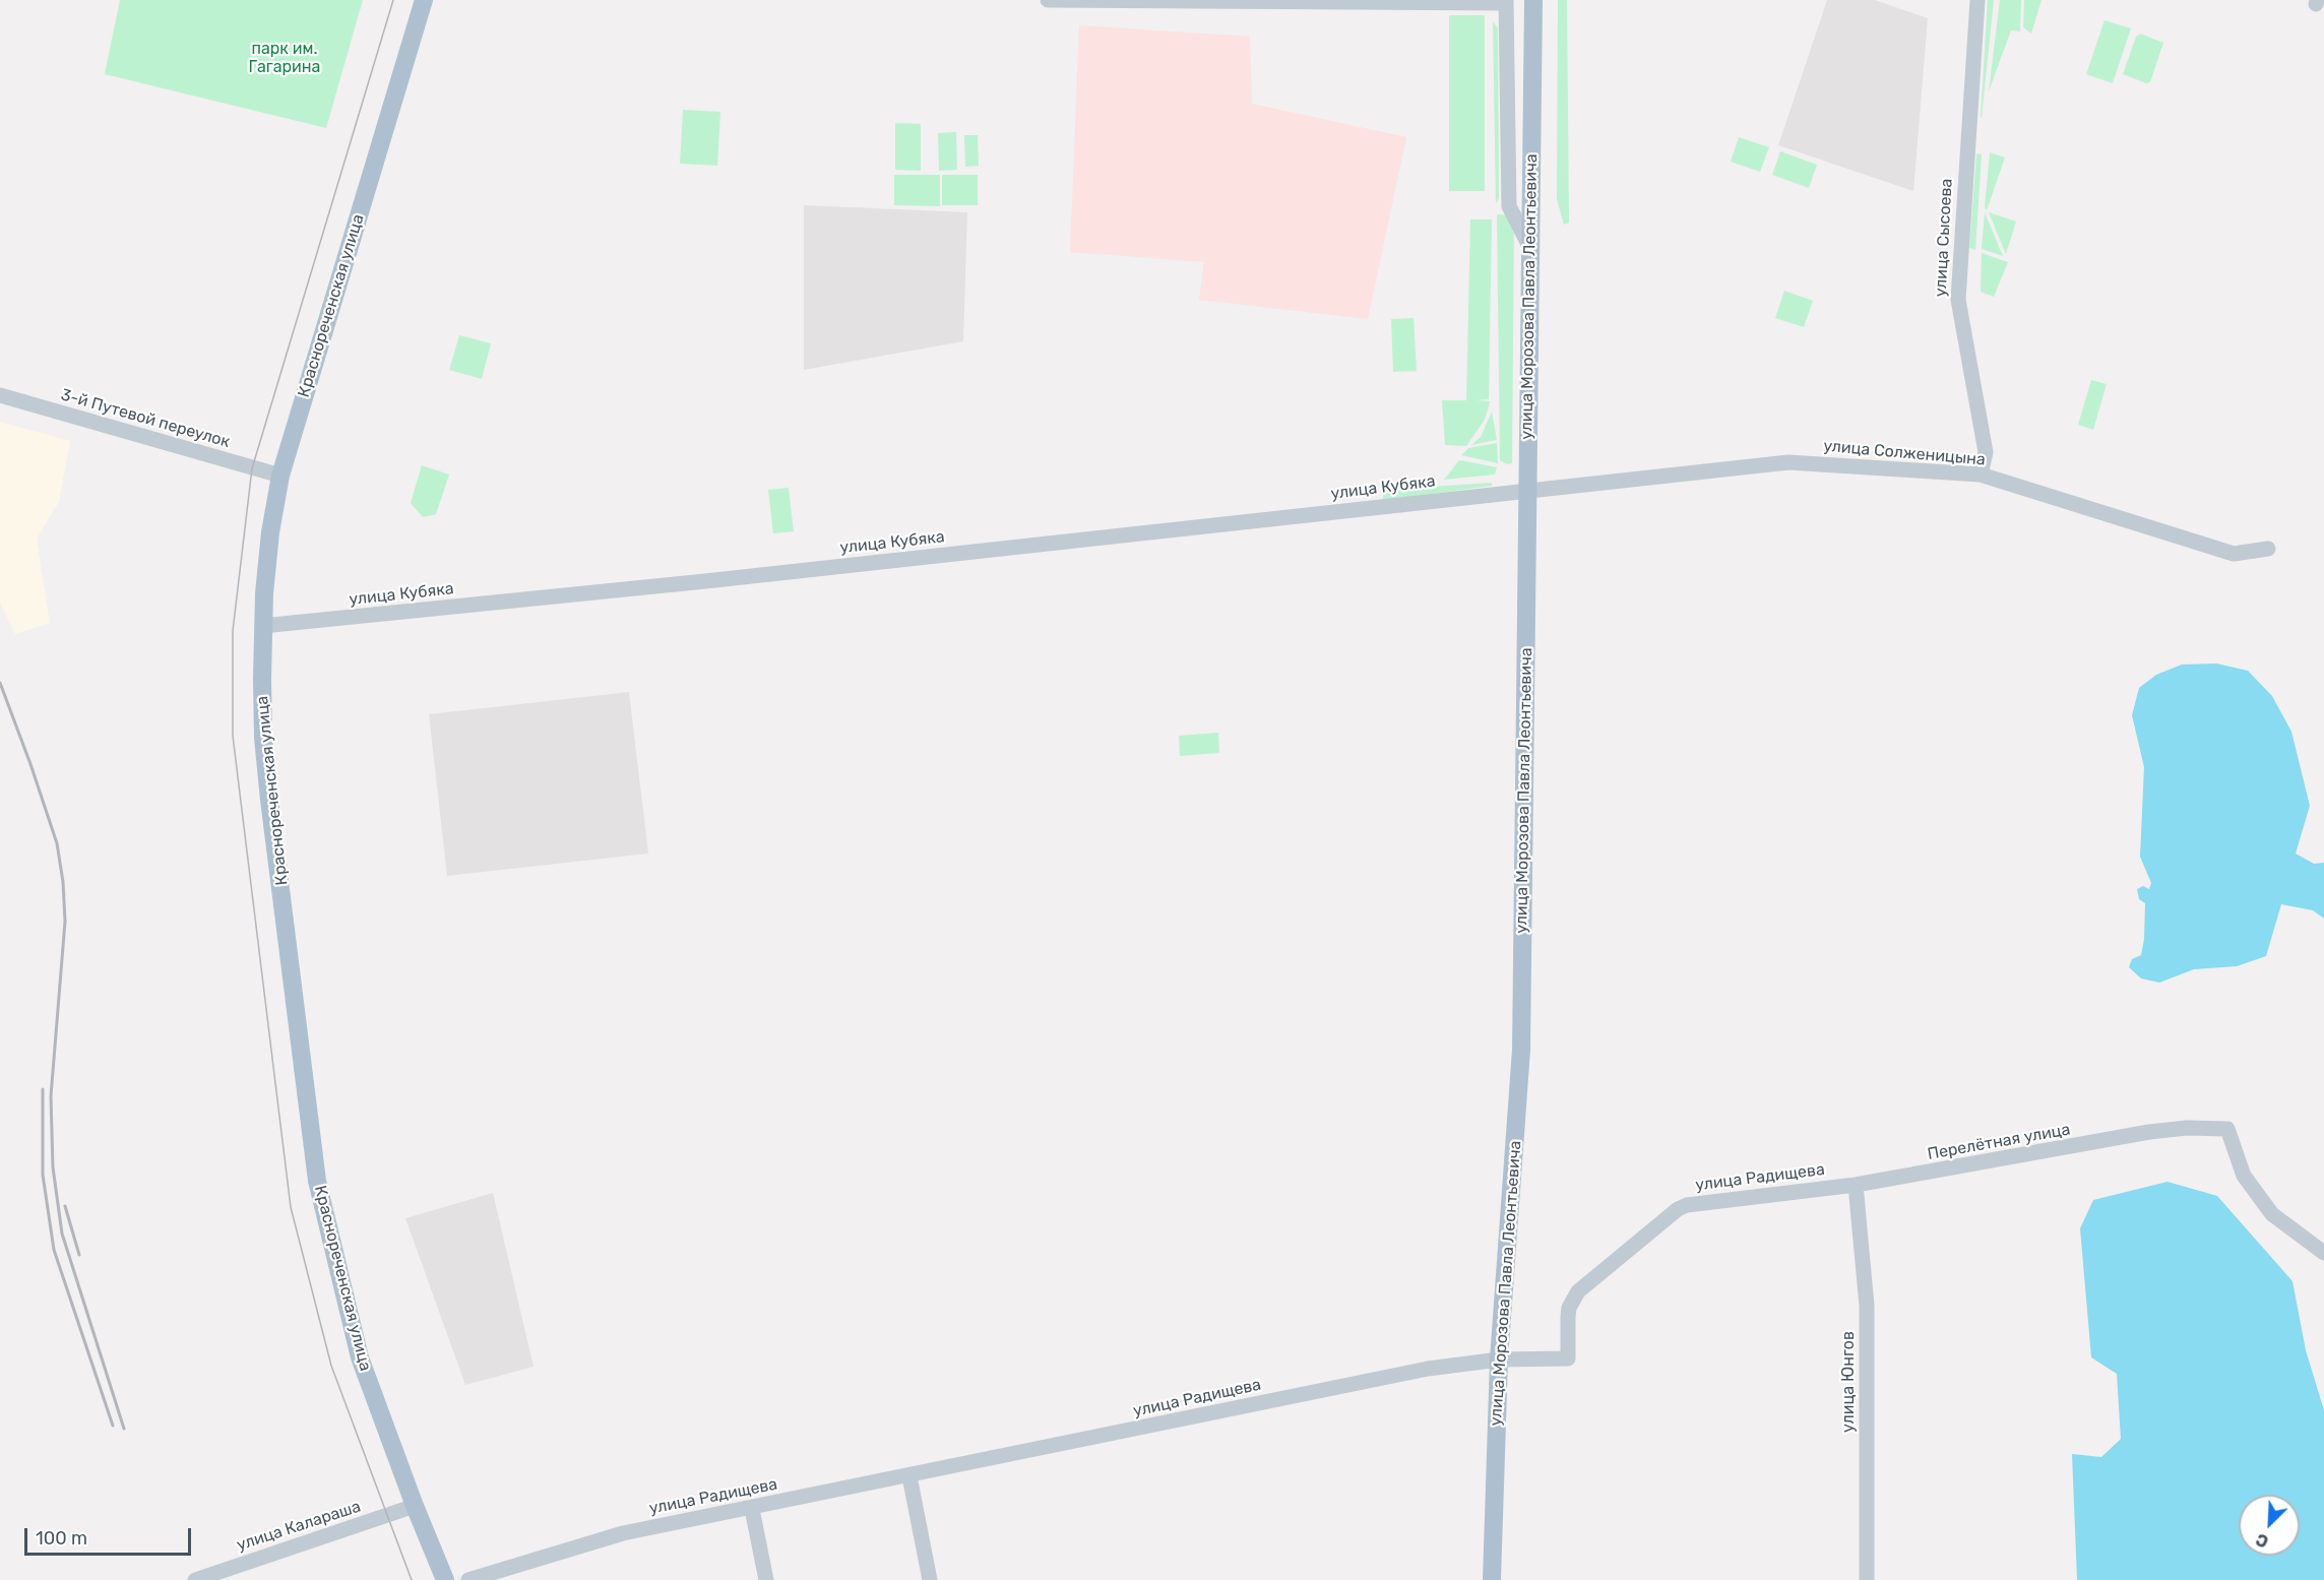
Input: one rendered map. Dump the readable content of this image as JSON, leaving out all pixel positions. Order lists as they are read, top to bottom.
{
  "streets": {
    "main road": ["улица Морозова Павла Леонтьевича", "Краснореченская улица"],
    "street": [
      "улица Сысоева",
      "3-й Путевой переулок",
      "улица Солженицына",
      "улица Кубяка",
      "Перелётная улица",
      "улица Радищева",
      "улица Юнгов",
      "улица Калараша"
    ]
  },
  "crossings": [
    ["улица Сысоева", "улица Солженицына"],
    ["улица Морозова Павла Леонтьевича", "улица Солженицына"],
    ["улица Морозова Павла Леонтьевича", "улица Кубяка"],
    ["улица Морозова Павла Леонтьевича", "улица Радищева"],
    ["Краснореченская улица", "3-й Путевой переулок"],
    ["Краснореченская улица", "улица Кубяка"],
    ["Краснореченская улица", "улица Калараша"],
    ["улица Солженицына", "улица Кубяка"],
    ["Перелётная улица", "улица Радищева"],
    ["Перелётная улица", "улица Юнгов"],
    ["улица Радищева", "улица Юнгов"]
  ],
  "parks": ["парк им. Гагарина"],
  "scale_bar": "100 m",
  "north": "bottom left"
}
